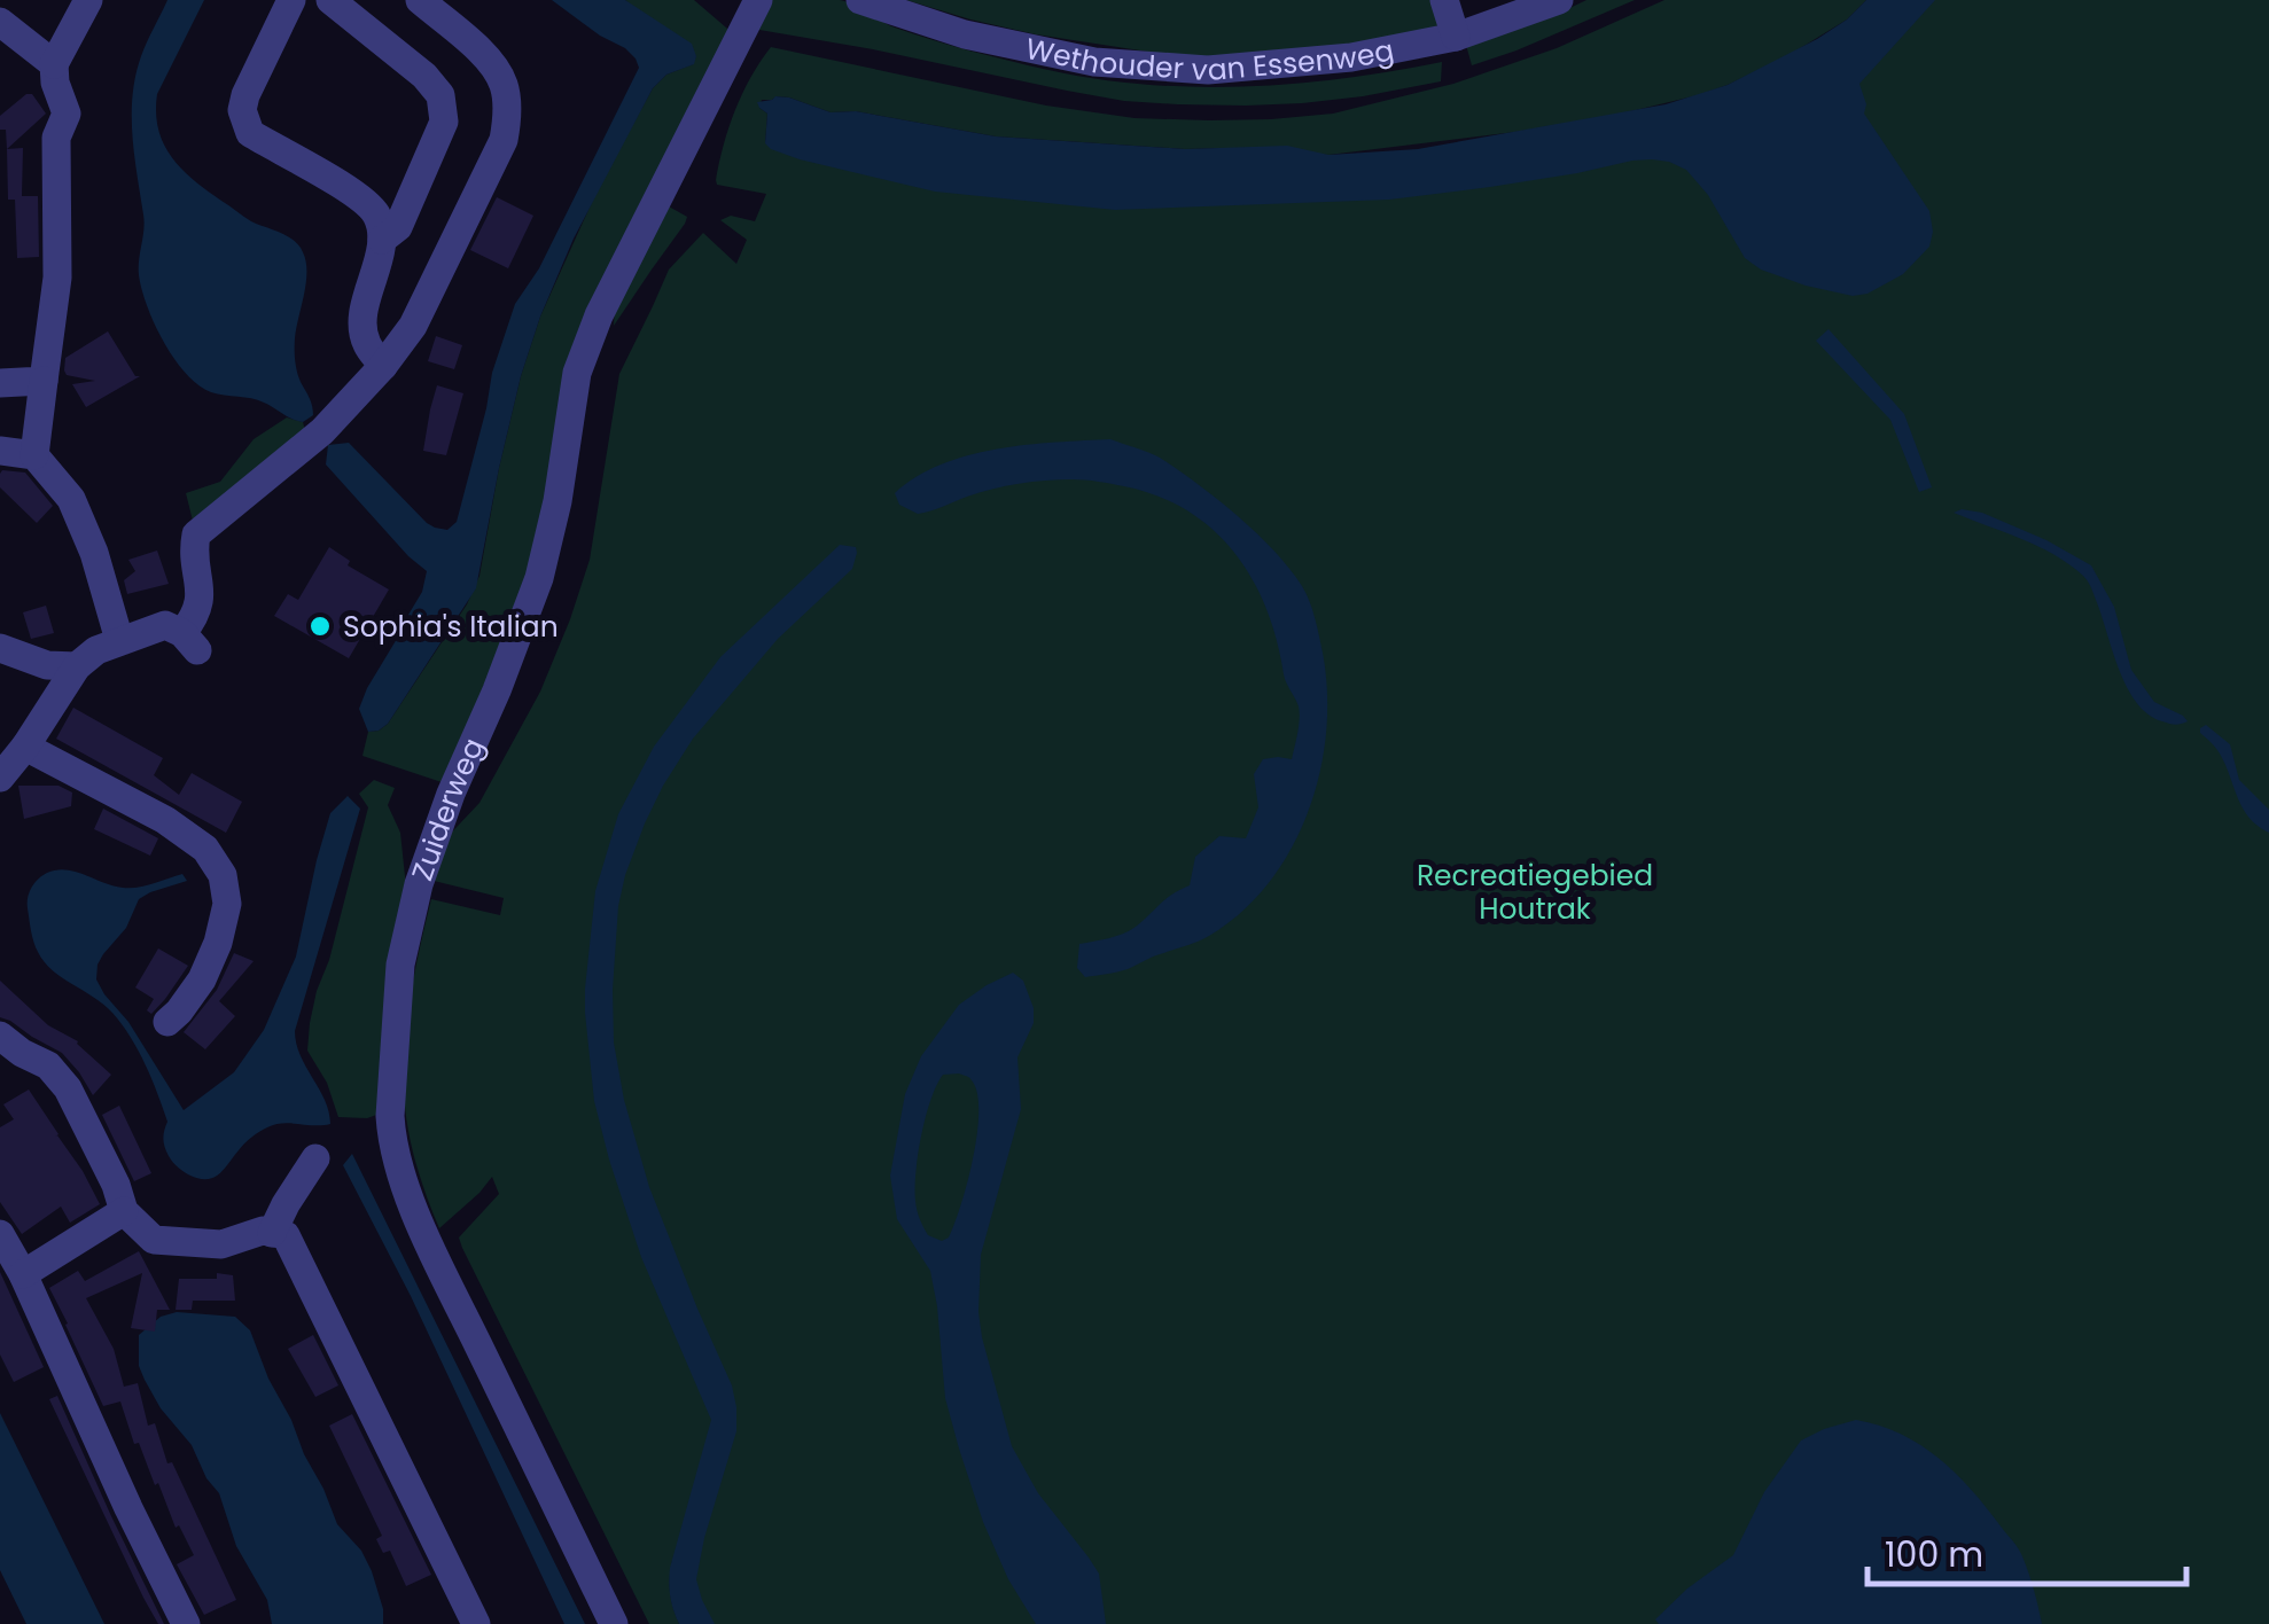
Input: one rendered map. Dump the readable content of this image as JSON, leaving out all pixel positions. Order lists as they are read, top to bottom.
{
  "streets": {
    "street": ["Wethouder van Essenweg", "Zuiderweg"]
  },
  "parks": ["Recreatiegebied Houtrak"],
  "places": ["Sophia's Italian"],
  "scale_bar": "100 m"
}
